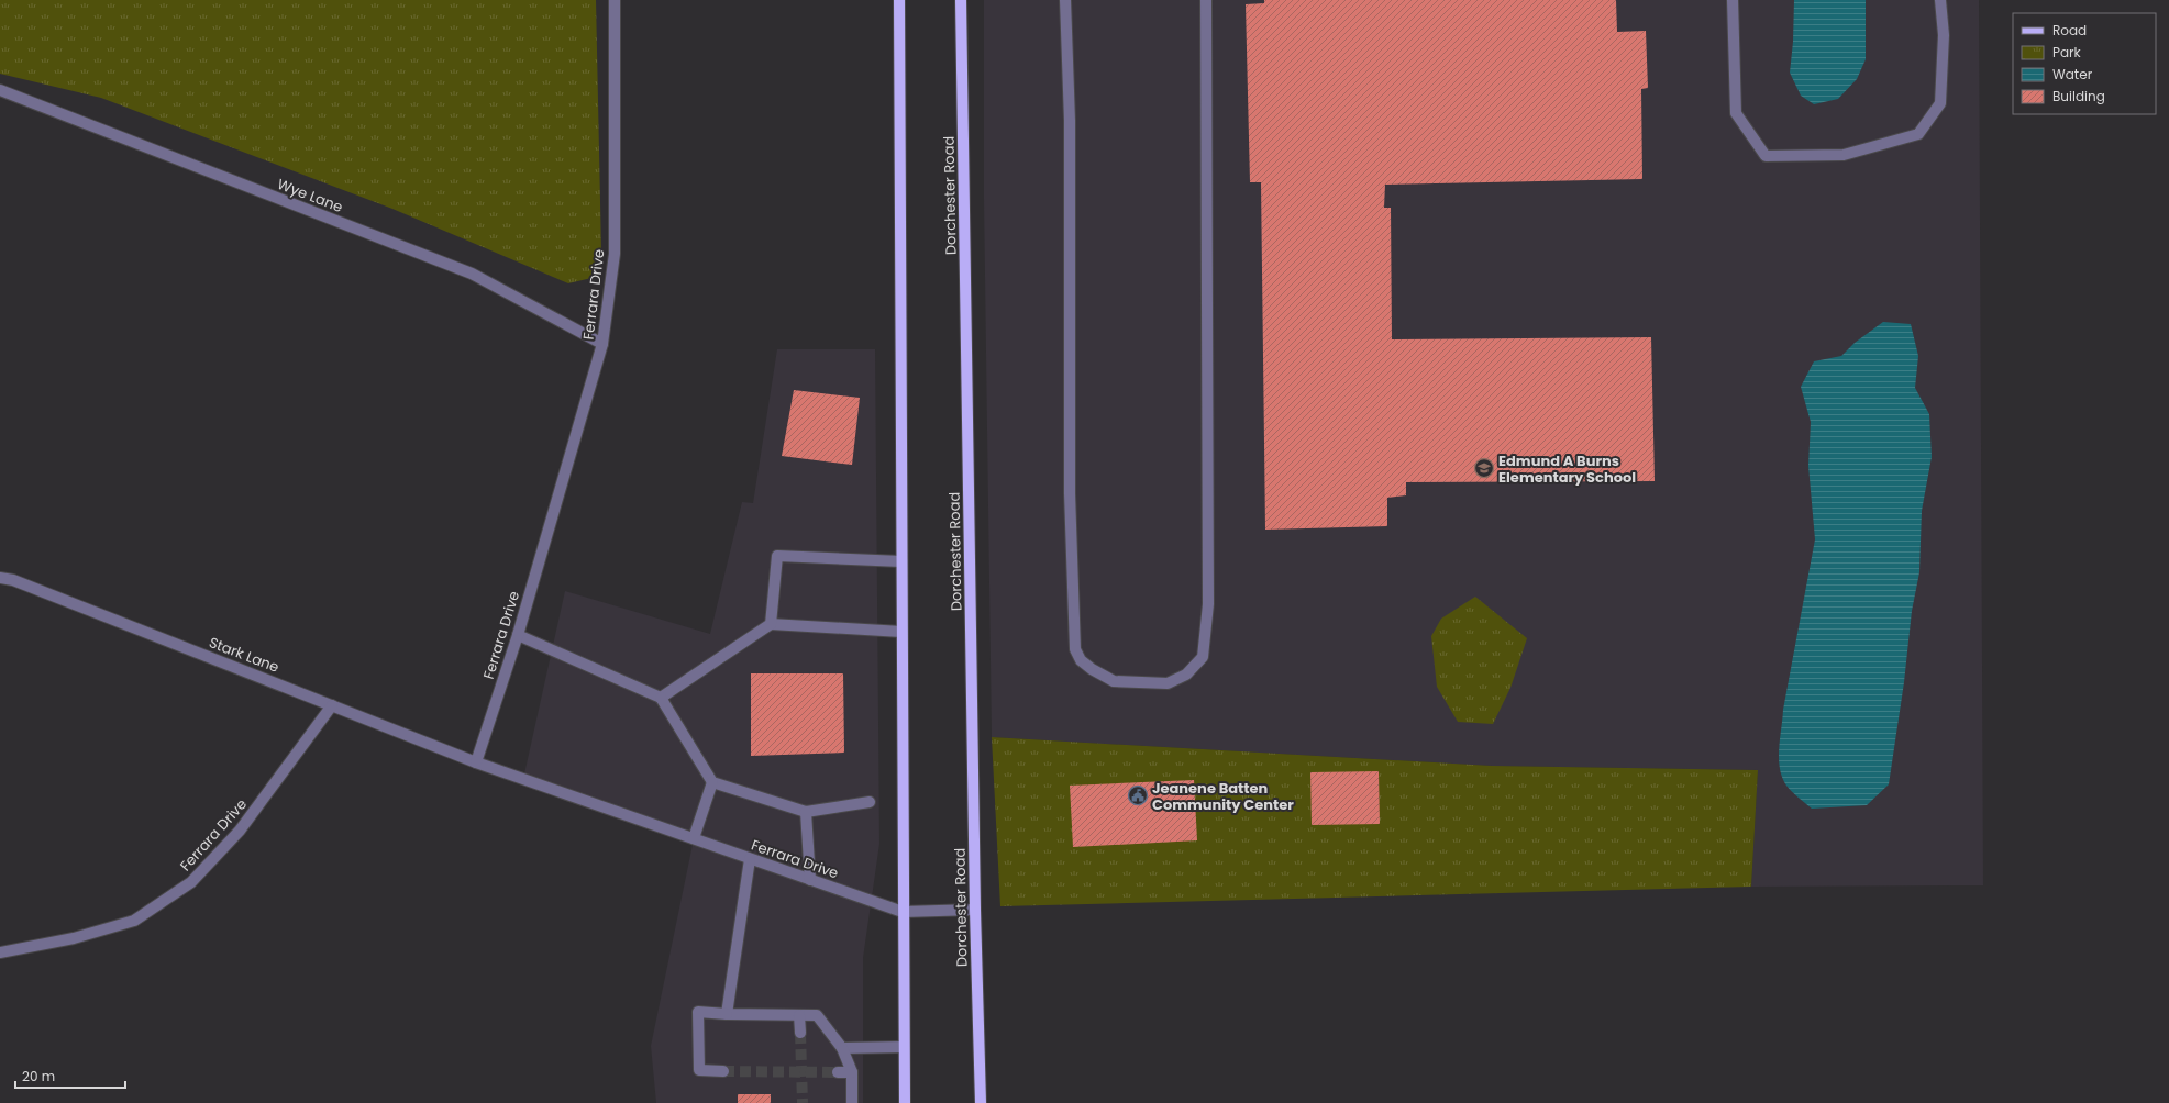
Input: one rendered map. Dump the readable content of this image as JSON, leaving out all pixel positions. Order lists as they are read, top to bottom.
{
  "streets": {
    "main road": ["Dorchester Road"],
    "street": ["Wye Lane", "Ferrara Drive", "Stark Lane"]
  },
  "crossings": [
    ["Wye Lane", "Ferrara Drive"],
    ["Dorchester Road", "Ferrara Drive"],
    ["Ferrara Drive", "Stark Lane"]
  ],
  "places": {
    "school or university": ["Edmund A Burns Elementary School"],
    "public building": ["Jeanene Batten Community Center"]
  },
  "legend": [
    "Road",
    "Park",
    "Water",
    "Building"
  ],
  "scale_bar": "20 m"
}
